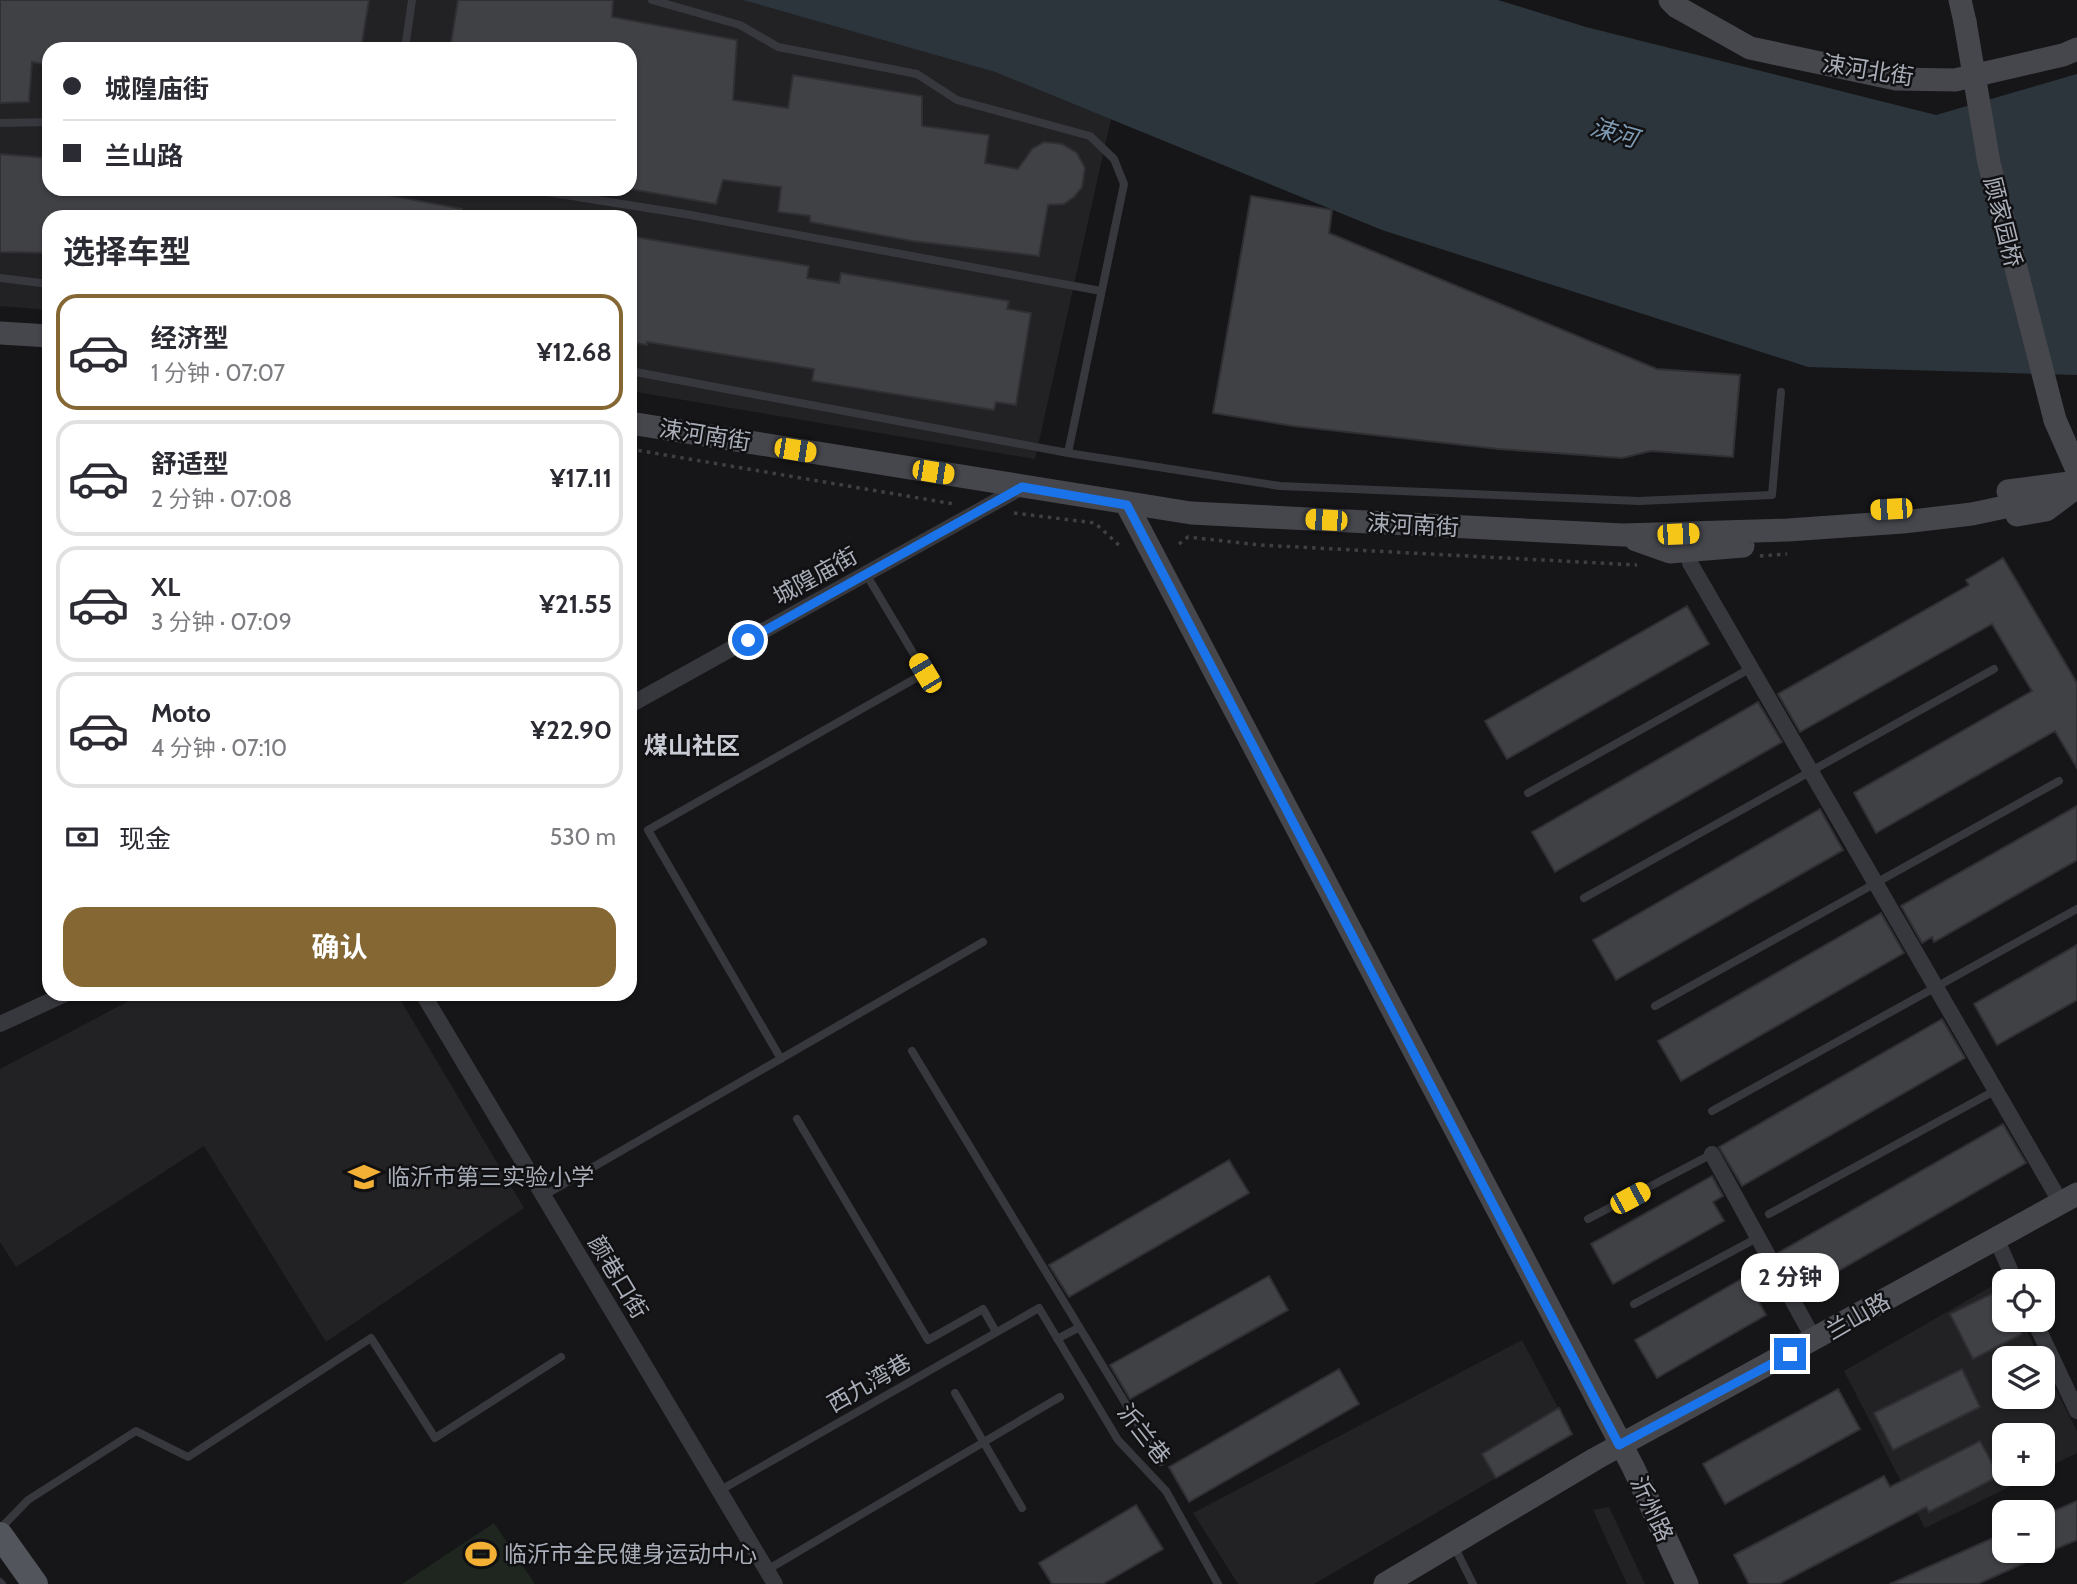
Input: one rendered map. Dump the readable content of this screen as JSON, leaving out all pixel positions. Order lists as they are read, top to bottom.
{
  "streets": {
    "street": [
      "涑河北街",
      "顾家园桥",
      "涑河南街",
      "城隍庙街",
      "颜巷口街",
      "兰山路",
      "沂州路"
    ],
    "lane": ["西九湾巷", "沂兰巷"]
  },
  "crossings": [
    ["涑河南街", "城隍庙街"],
    ["涑河南街", "沂州路"],
    ["颜巷口街", "西九湾巷"],
    ["兰山路", "沂州路"],
    ["西九湾巷", "沂兰巷"]
  ],
  "districts": ["煤山社区"],
  "water": ["涑河"],
  "places": {
    "school or university": ["临沂市第三实验小学"],
    "sports": ["临沂市全民健身运动中心"]
  },
  "page": {
    "banner": ["城隍庙街", "兰山路"],
    "heading": "选择车型",
    "list": [
      {
        "name": "经济型",
        "note": "1 分钟 · 07:07",
        "value": "¥12.68"
      },
      {
        "name": "舒适型",
        "note": "2 分钟 · 07:08",
        "value": "¥17.11"
      },
      {
        "name": "XL",
        "note": "3 分钟 · 07:09",
        "value": "¥21.55"
      },
      {
        "name": "Moto",
        "note": "4 分钟 · 07:10",
        "value": "¥22.90"
      }
    ],
    "pay": ["现金", "530 m"],
    "buttons": "确认",
    "bubble": "2 分钟",
    "map_buttons": ["+", "−"]
  }
}
